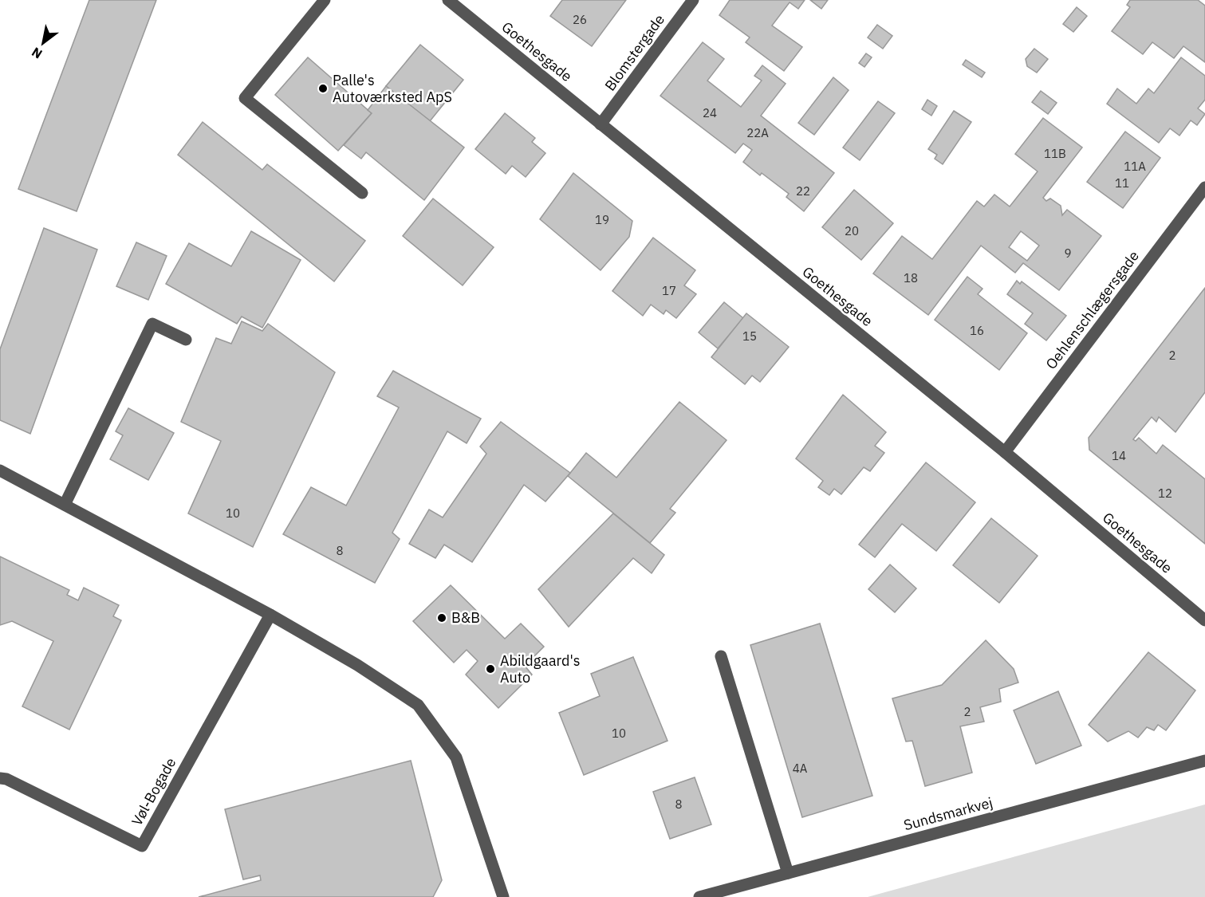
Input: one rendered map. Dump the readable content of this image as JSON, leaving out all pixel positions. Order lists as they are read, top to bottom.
{
  "streets": {
    "street": [
      "Goethesgade",
      "Blomstergade",
      "Oehlenschlægersgade",
      "Vøl-Bogade",
      "Sundsmarkvej"
    ]
  },
  "crossings": [
    ["Goethesgade", "Blomstergade"],
    ["Goethesgade", "Oehlenschlægersgade"]
  ],
  "places": ["Palle's Autoværksted ApS", "B&B", "Abildgaard's Auto"],
  "house_numbers": [
    "26",
    "24",
    "22A",
    "11B",
    "11A",
    "11",
    "22",
    "19",
    "20",
    "9",
    "18",
    "17",
    "16",
    "15",
    "2",
    "14",
    "12",
    "10",
    "8",
    "2",
    "10",
    "4A",
    "8"
  ],
  "north": "bottom left"
}
